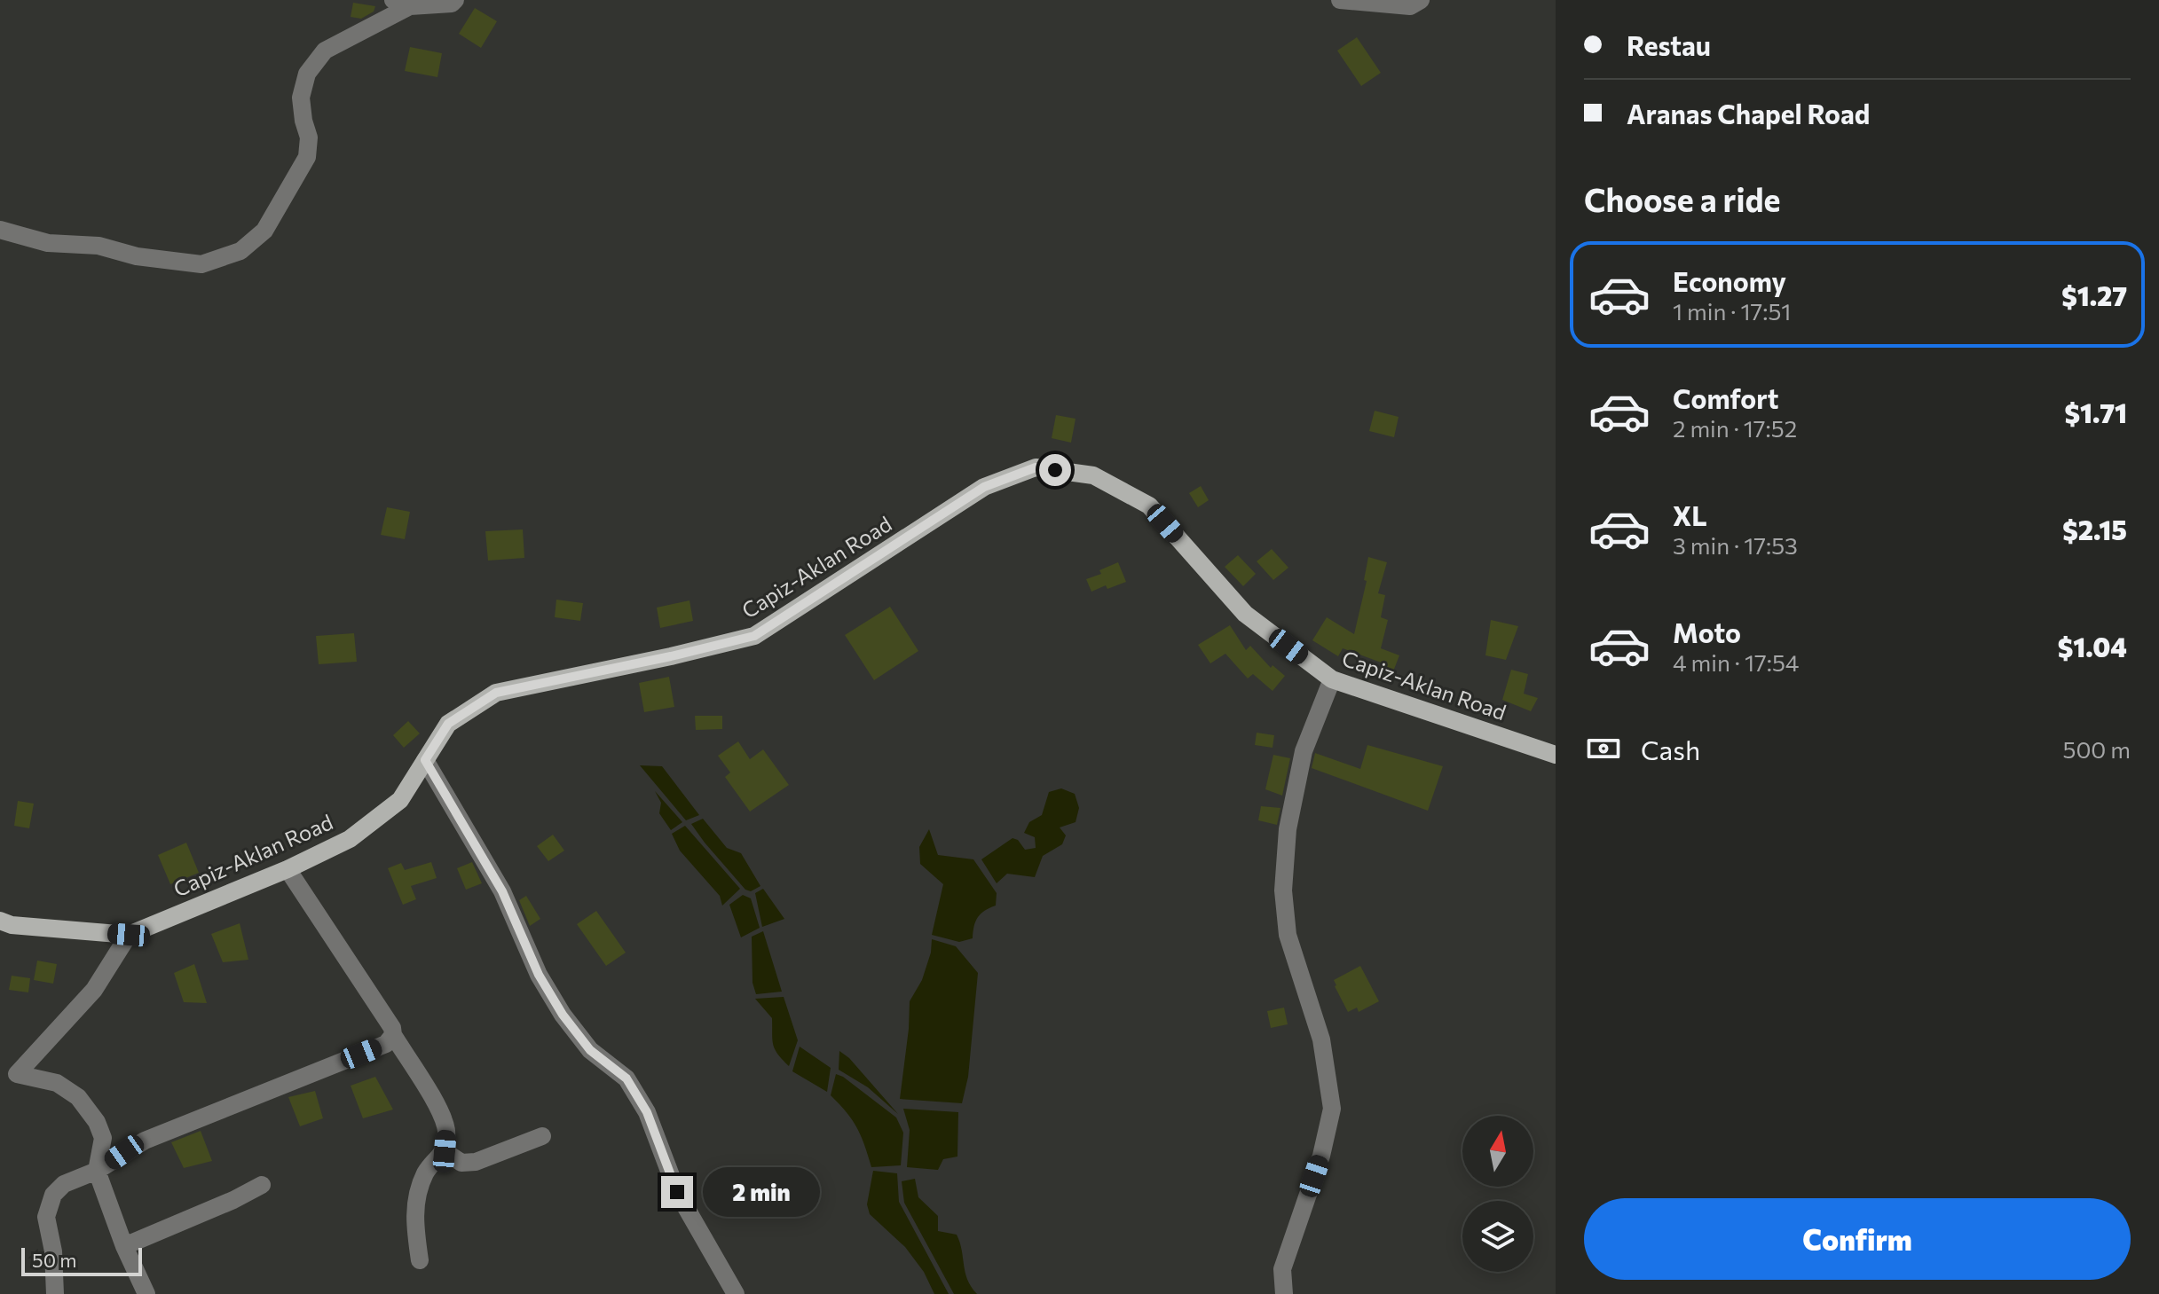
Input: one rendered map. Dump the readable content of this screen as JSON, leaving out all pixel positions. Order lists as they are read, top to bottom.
{
  "streets": {
    "main road": ["Capiz-Aklan Road"]
  },
  "scale_bar": "50 m",
  "north": "top",
  "page": {
    "banner": ["Restau", "Aranas Chapel Road"],
    "heading": "Choose a ride",
    "list": [
      {
        "name": "Economy",
        "note": "1 min · 17:51",
        "value": "$1.27"
      },
      {
        "name": "Comfort",
        "note": "2 min · 17:52",
        "value": "$1.71"
      },
      {
        "name": "XL",
        "note": "3 min · 17:53",
        "value": "$2.15"
      },
      {
        "name": "Moto",
        "note": "4 min · 17:54",
        "value": "$1.04"
      }
    ],
    "pay": ["Cash", "500 m"],
    "bubble": "2 min",
    "buttons": "Confirm",
    "scale": "50 m"
  }
}
